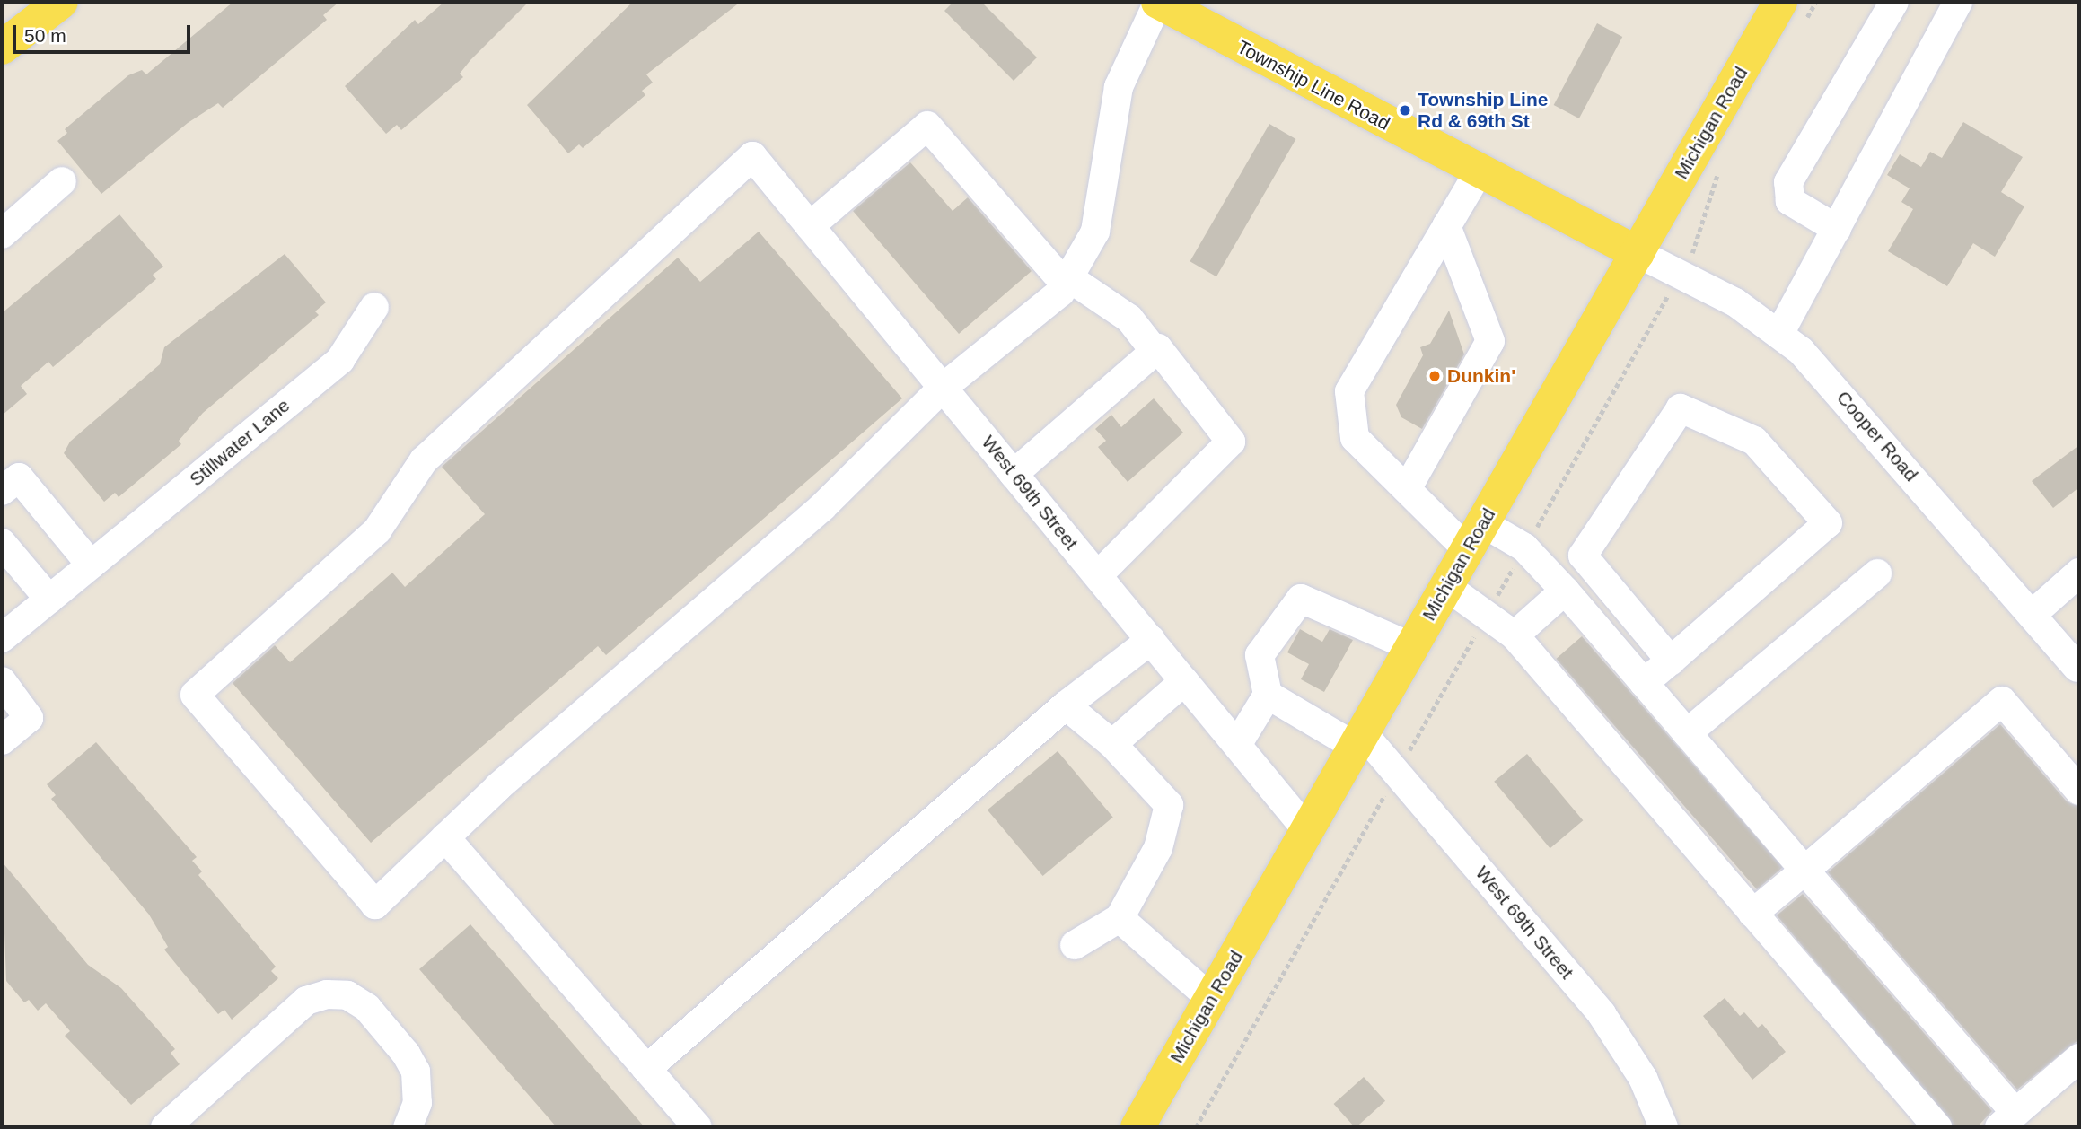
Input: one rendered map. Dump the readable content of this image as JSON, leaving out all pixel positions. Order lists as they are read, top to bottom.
{
  "streets": {
    "main road": ["Township Line Road", "Michigan Road"],
    "street": ["Cooper Road", "Stillwater Lane", "West 69th Street"]
  },
  "crossings": [
    ["Township Line Road", "Michigan Road"],
    ["Township Line Road", "Cooper Road"],
    ["Michigan Road", "Cooper Road"],
    ["Michigan Road", "West 69th Street"]
  ],
  "places": ["Township Line Rd & 69th St", "Dunkin'"],
  "scale_bar": "50 m"
}
